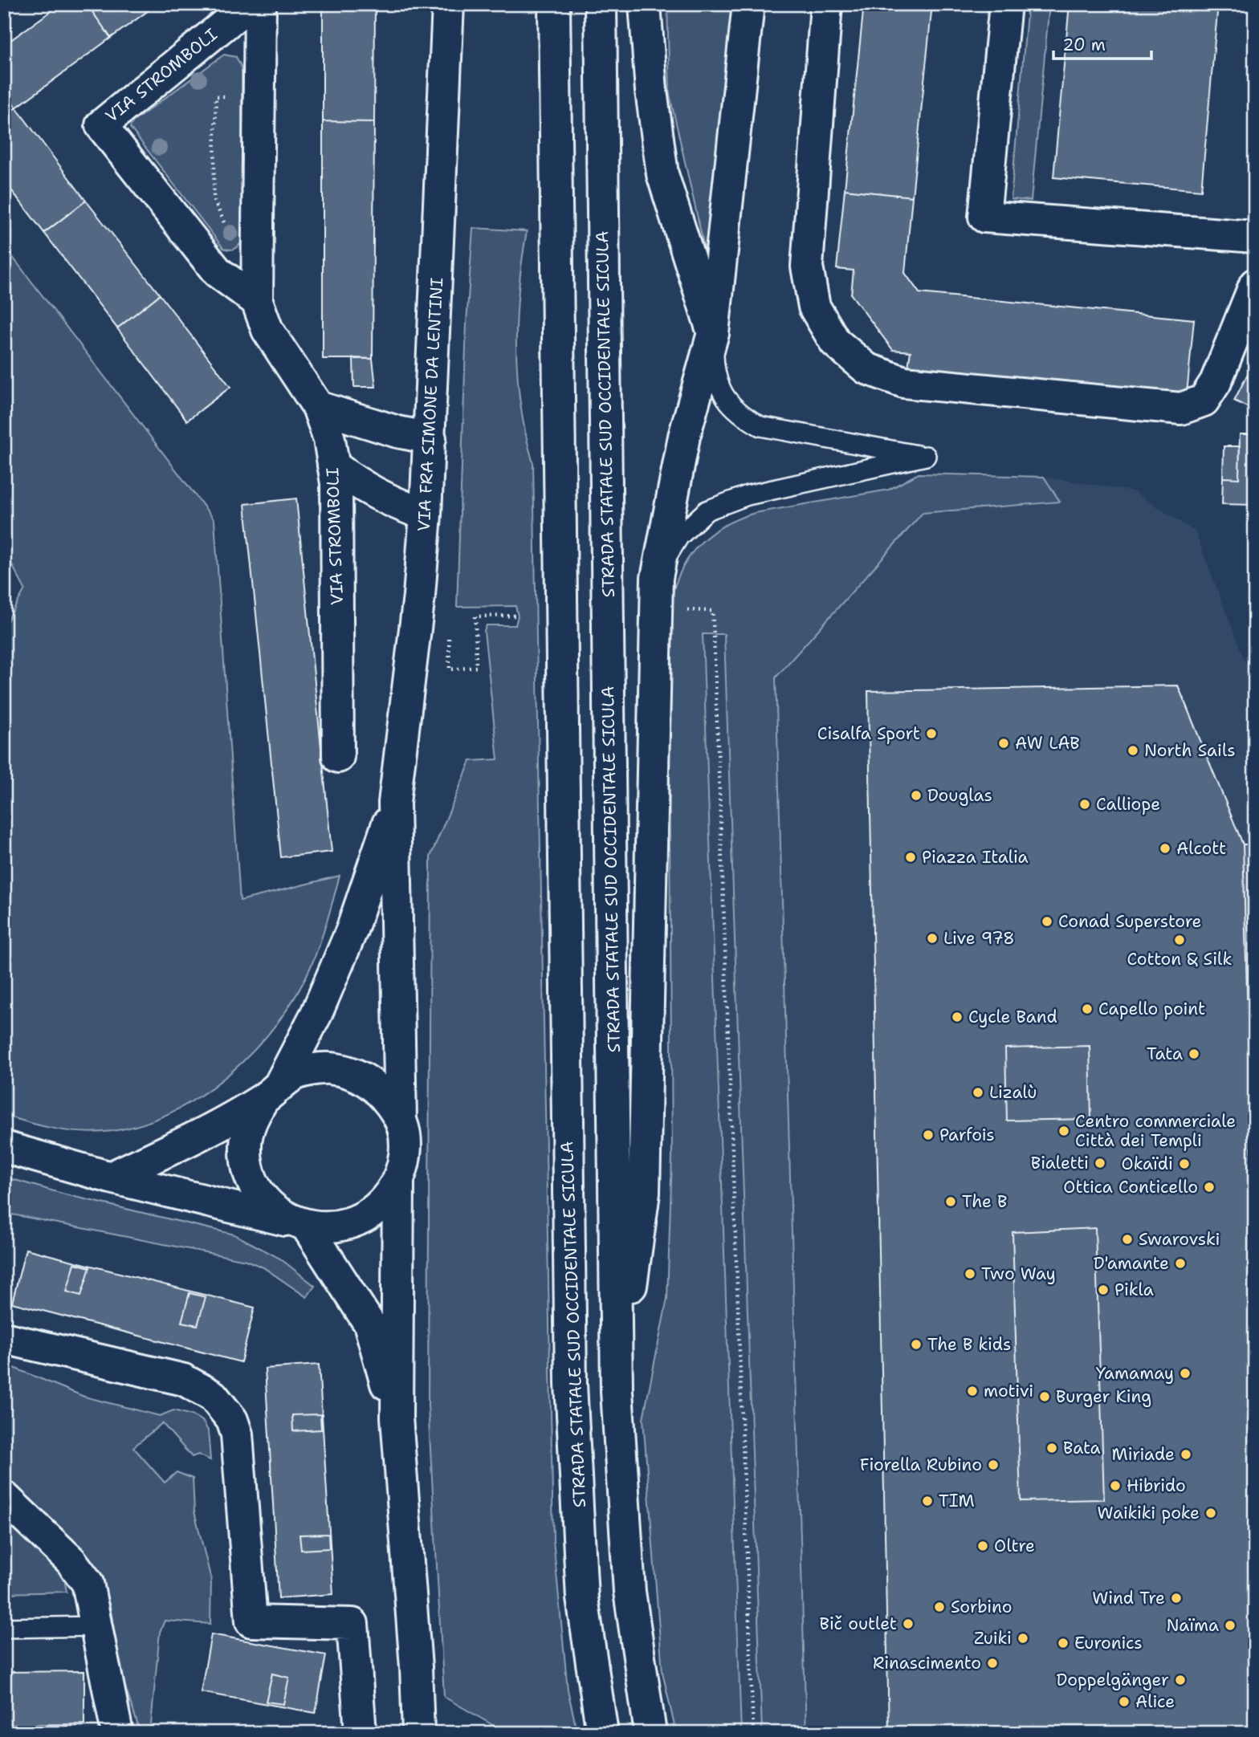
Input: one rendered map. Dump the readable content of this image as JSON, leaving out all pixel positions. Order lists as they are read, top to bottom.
{
  "streets": {
    "street": ["VIA STROMBOLI", "VIA FRA SIMONE DA LENTINI", "STRADA STATALE SUD OCCIDENTALE SICULA"]
  },
  "places": [
    "Cisalfa Sport",
    "AW LAB",
    "North Sails",
    "Douglas",
    "Calliope",
    "Alcott",
    "Piazza Italia",
    "Conad Superstore",
    "Live 978",
    "Cotton & Silk",
    "Capello point",
    "Cycle Band",
    "Tata",
    "Lizalù",
    "Centro commerciale Città dei Templi",
    "Parfois",
    "Bialetti",
    "Okaïdi",
    "Ottica Conticello",
    "The B",
    "Swarovski",
    "D'amante",
    "Two Way",
    "Pikla",
    "The B kids",
    "Yamamay",
    "motivi",
    "Burger King",
    "Bata",
    "Miriade",
    "Fiorella Rubino",
    "Hibrido",
    "TIM",
    "Waikiki poke",
    "Oltre",
    "Wind Tre",
    "Sorbino",
    "Bič outlet",
    "Naïma",
    "Zuiki",
    "Euronics",
    "Rinascimento",
    "Doppelgänger",
    "Alice"
  ],
  "scale_bar": "20 m"
}
